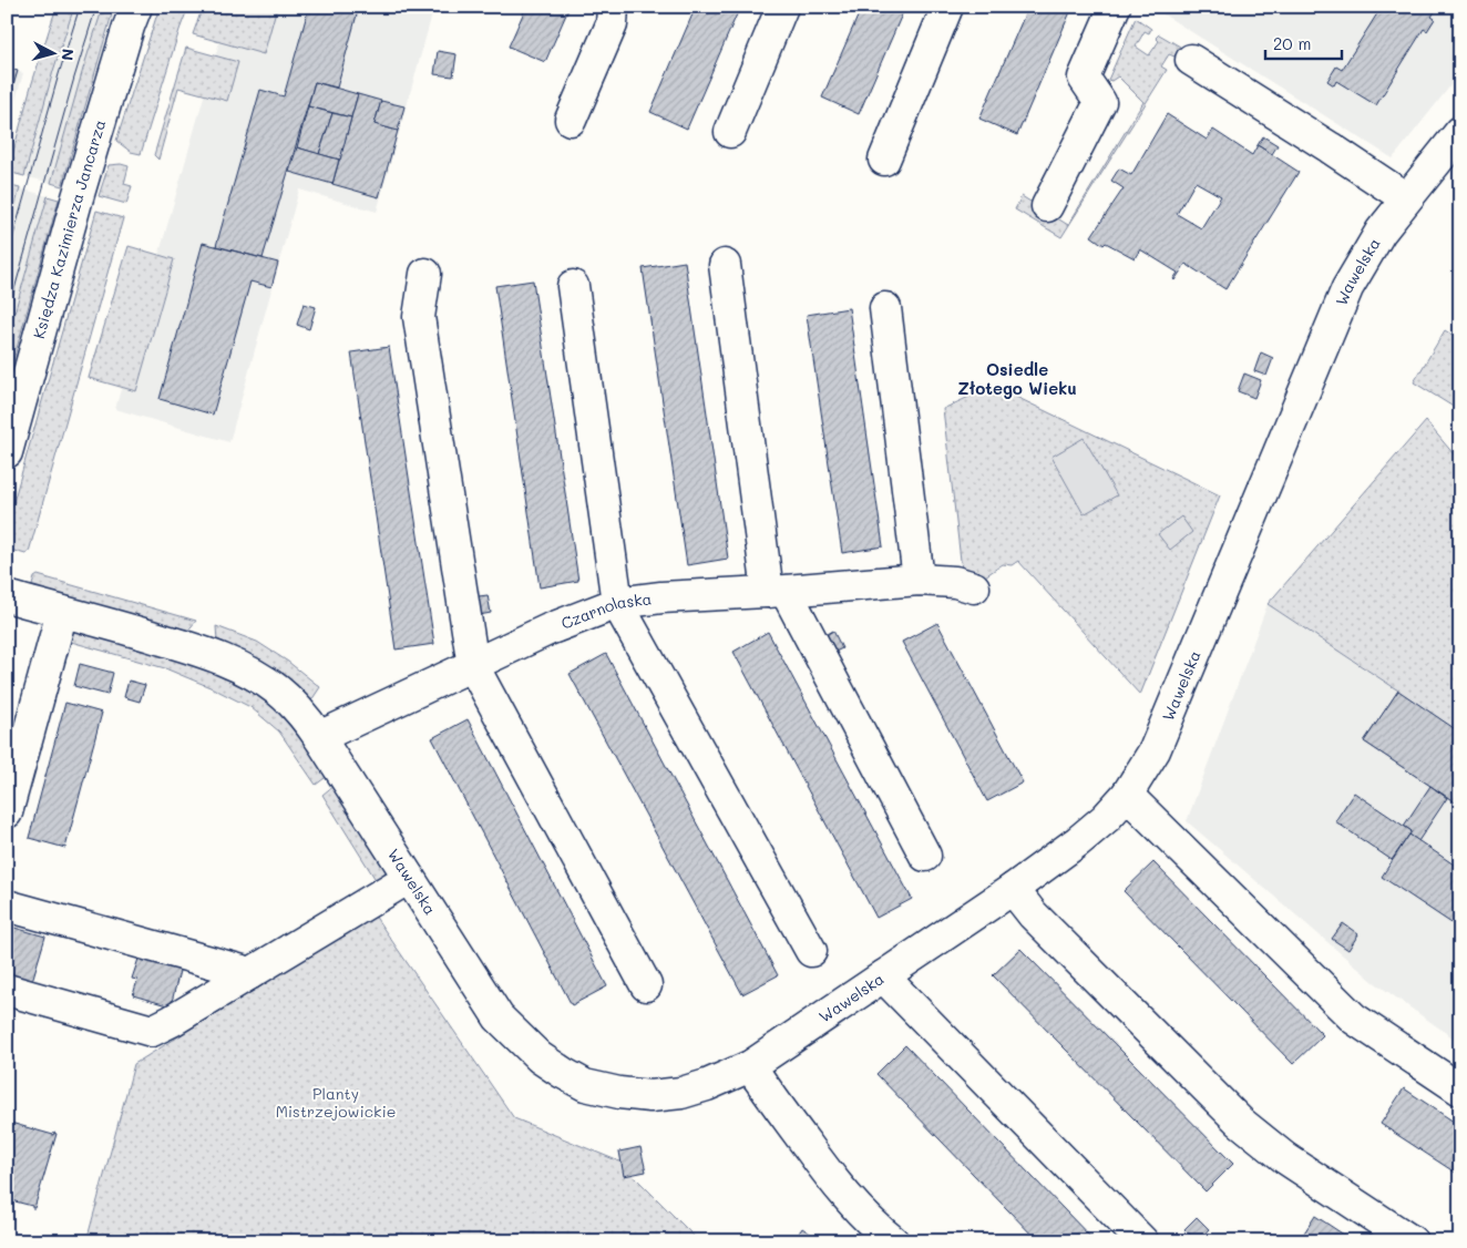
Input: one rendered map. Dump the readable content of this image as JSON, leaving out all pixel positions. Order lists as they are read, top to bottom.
{
  "streets": {
    "street": ["Księdza Kazimierza Jancarza", "Wawelska", "Czarnolaska"]
  },
  "crossings": [
    ["Wawelska", "Czarnolaska"]
  ],
  "districts": ["Osiedle Złotego Wieku"],
  "parks": ["Planty Mistrzejowickie"],
  "scale_bar": "20 m",
  "north": "right"
}
